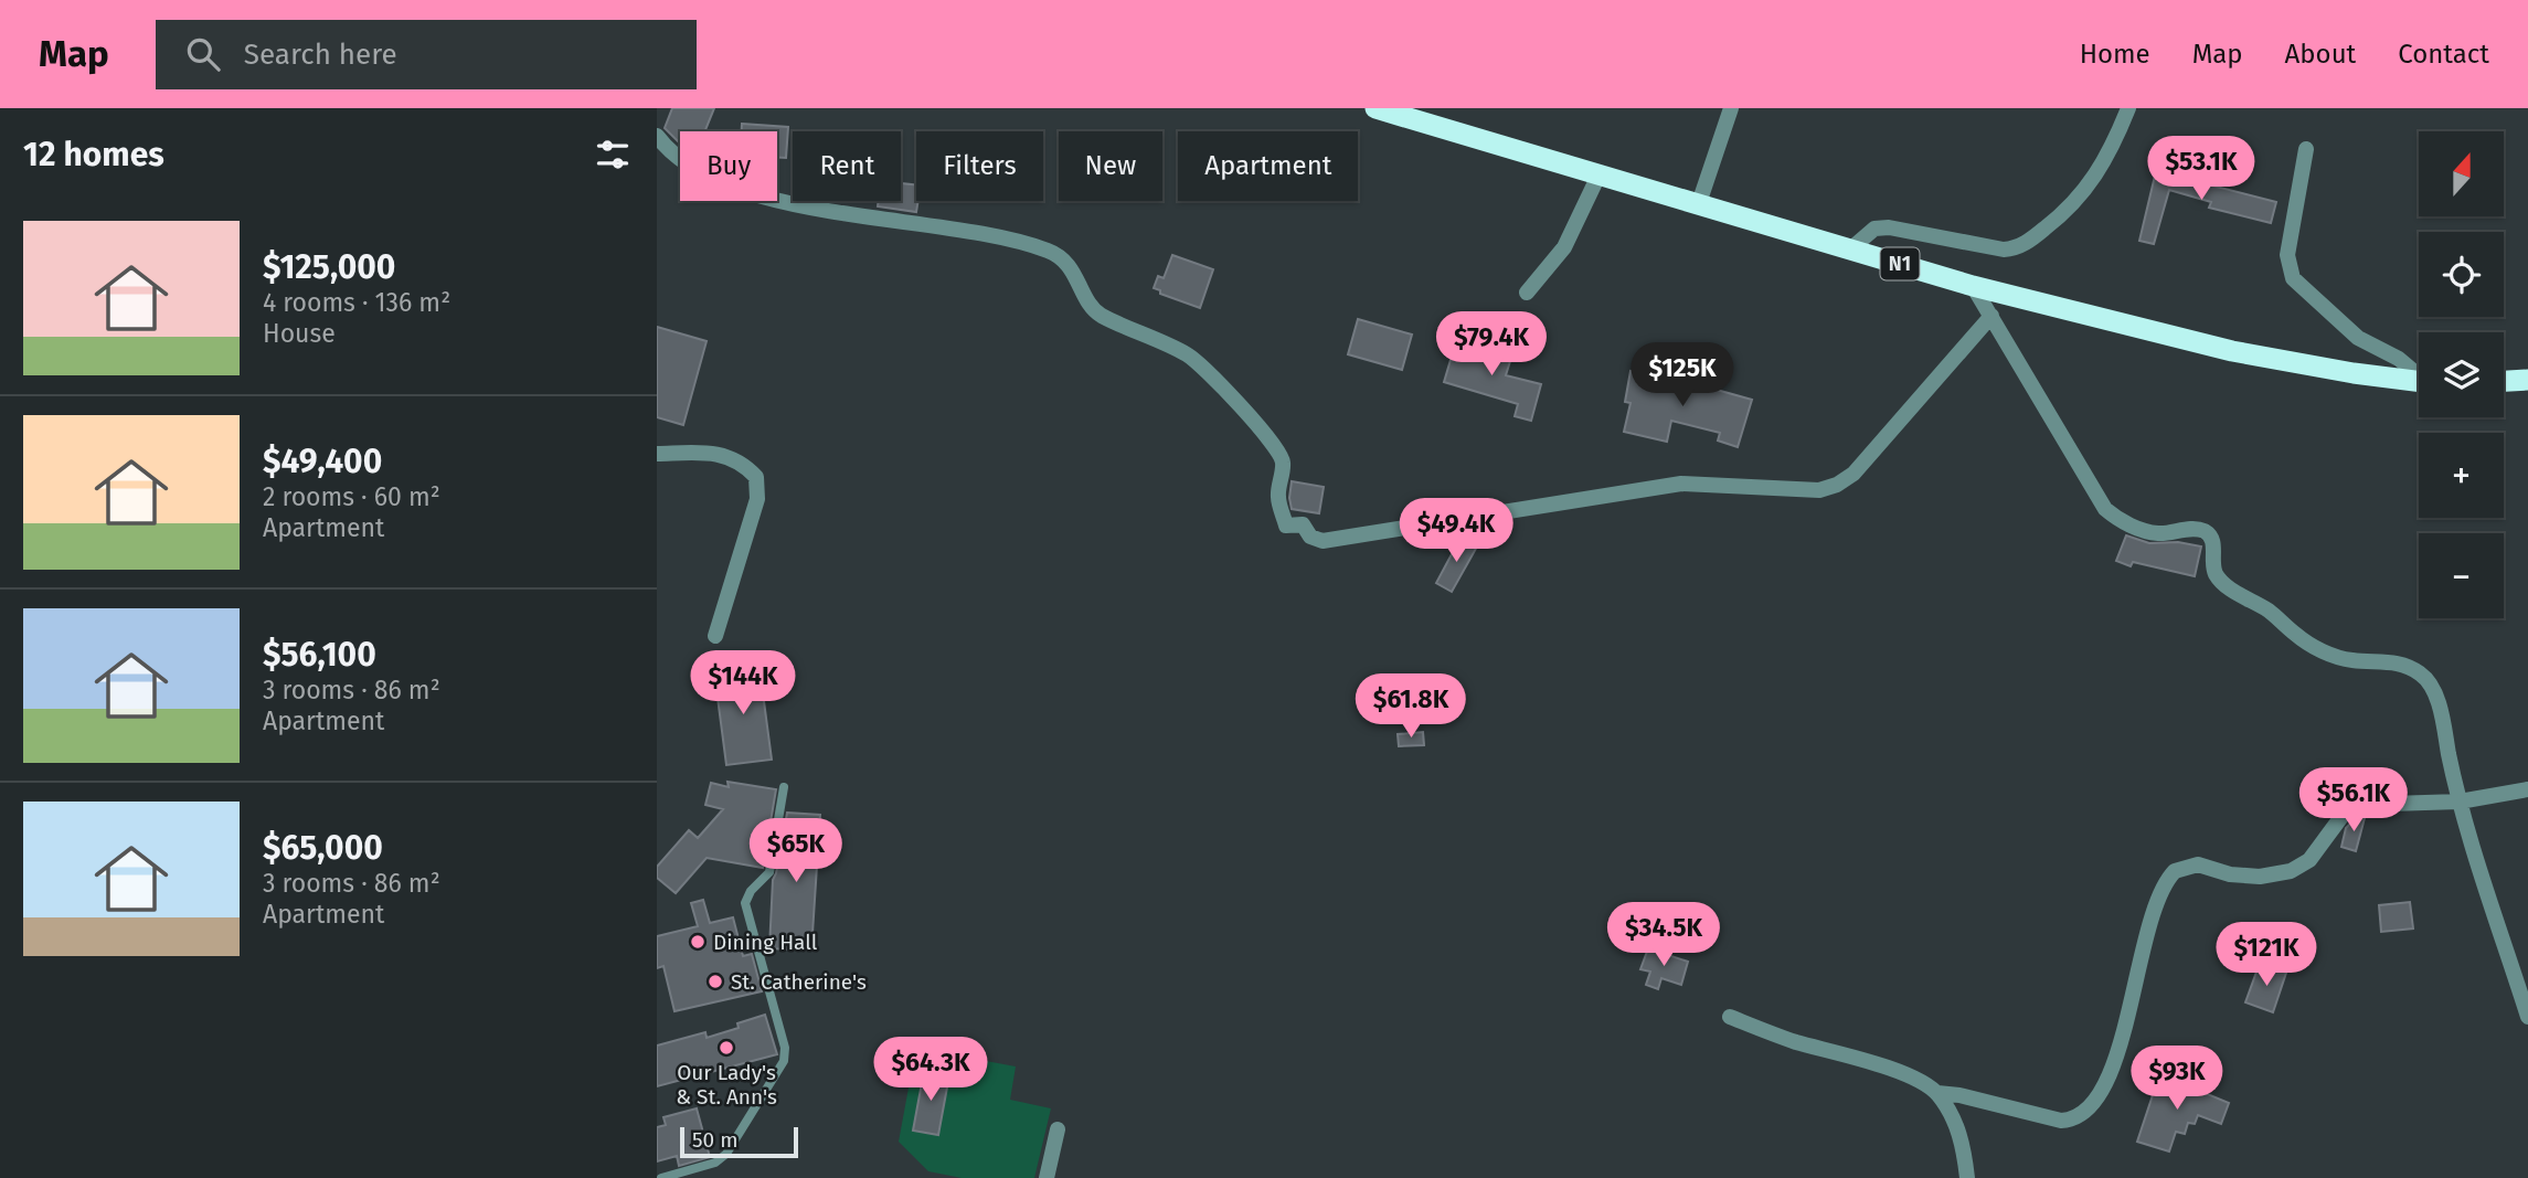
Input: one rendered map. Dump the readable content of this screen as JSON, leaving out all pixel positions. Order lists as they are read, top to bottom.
{
  "streets": {
    "highway": ["N1"]
  },
  "places": ["Dining Hall", "St. Catherine's", "Our Lady's & St. Ann's"],
  "scale_bar": "50 m",
  "north": "top",
  "page": {
    "header": "Map",
    "search": "Search here",
    "nav": [
      "Home",
      "Map",
      "About",
      "Contact"
    ],
    "heading": "12 homes",
    "map_buttons": ["+", "−"],
    "chip": [
      "Buy",
      "Rent",
      "Filters",
      "New",
      "Apartment"
    ],
    "price": [
      "$53.1K",
      "$79.4K",
      "$125K",
      "$49.4K",
      "$144K",
      "$61.8K",
      "$56.1K",
      "$65K",
      "$34.5K",
      "$121K",
      "$64.3K",
      "$93K"
    ],
    "list": [
      {
        "name": "$125,000",
        "note": "4 rooms · 136 m² · House"
      },
      {
        "name": "$49,400",
        "note": "2 rooms · 60 m² · Apartment"
      },
      {
        "name": "$56,100",
        "note": "3 rooms · 86 m² · Apartment"
      },
      {
        "name": "$65,000",
        "note": "3 rooms · 86 m² · Apartment"
      }
    ],
    "scale": "50 m"
  }
}
